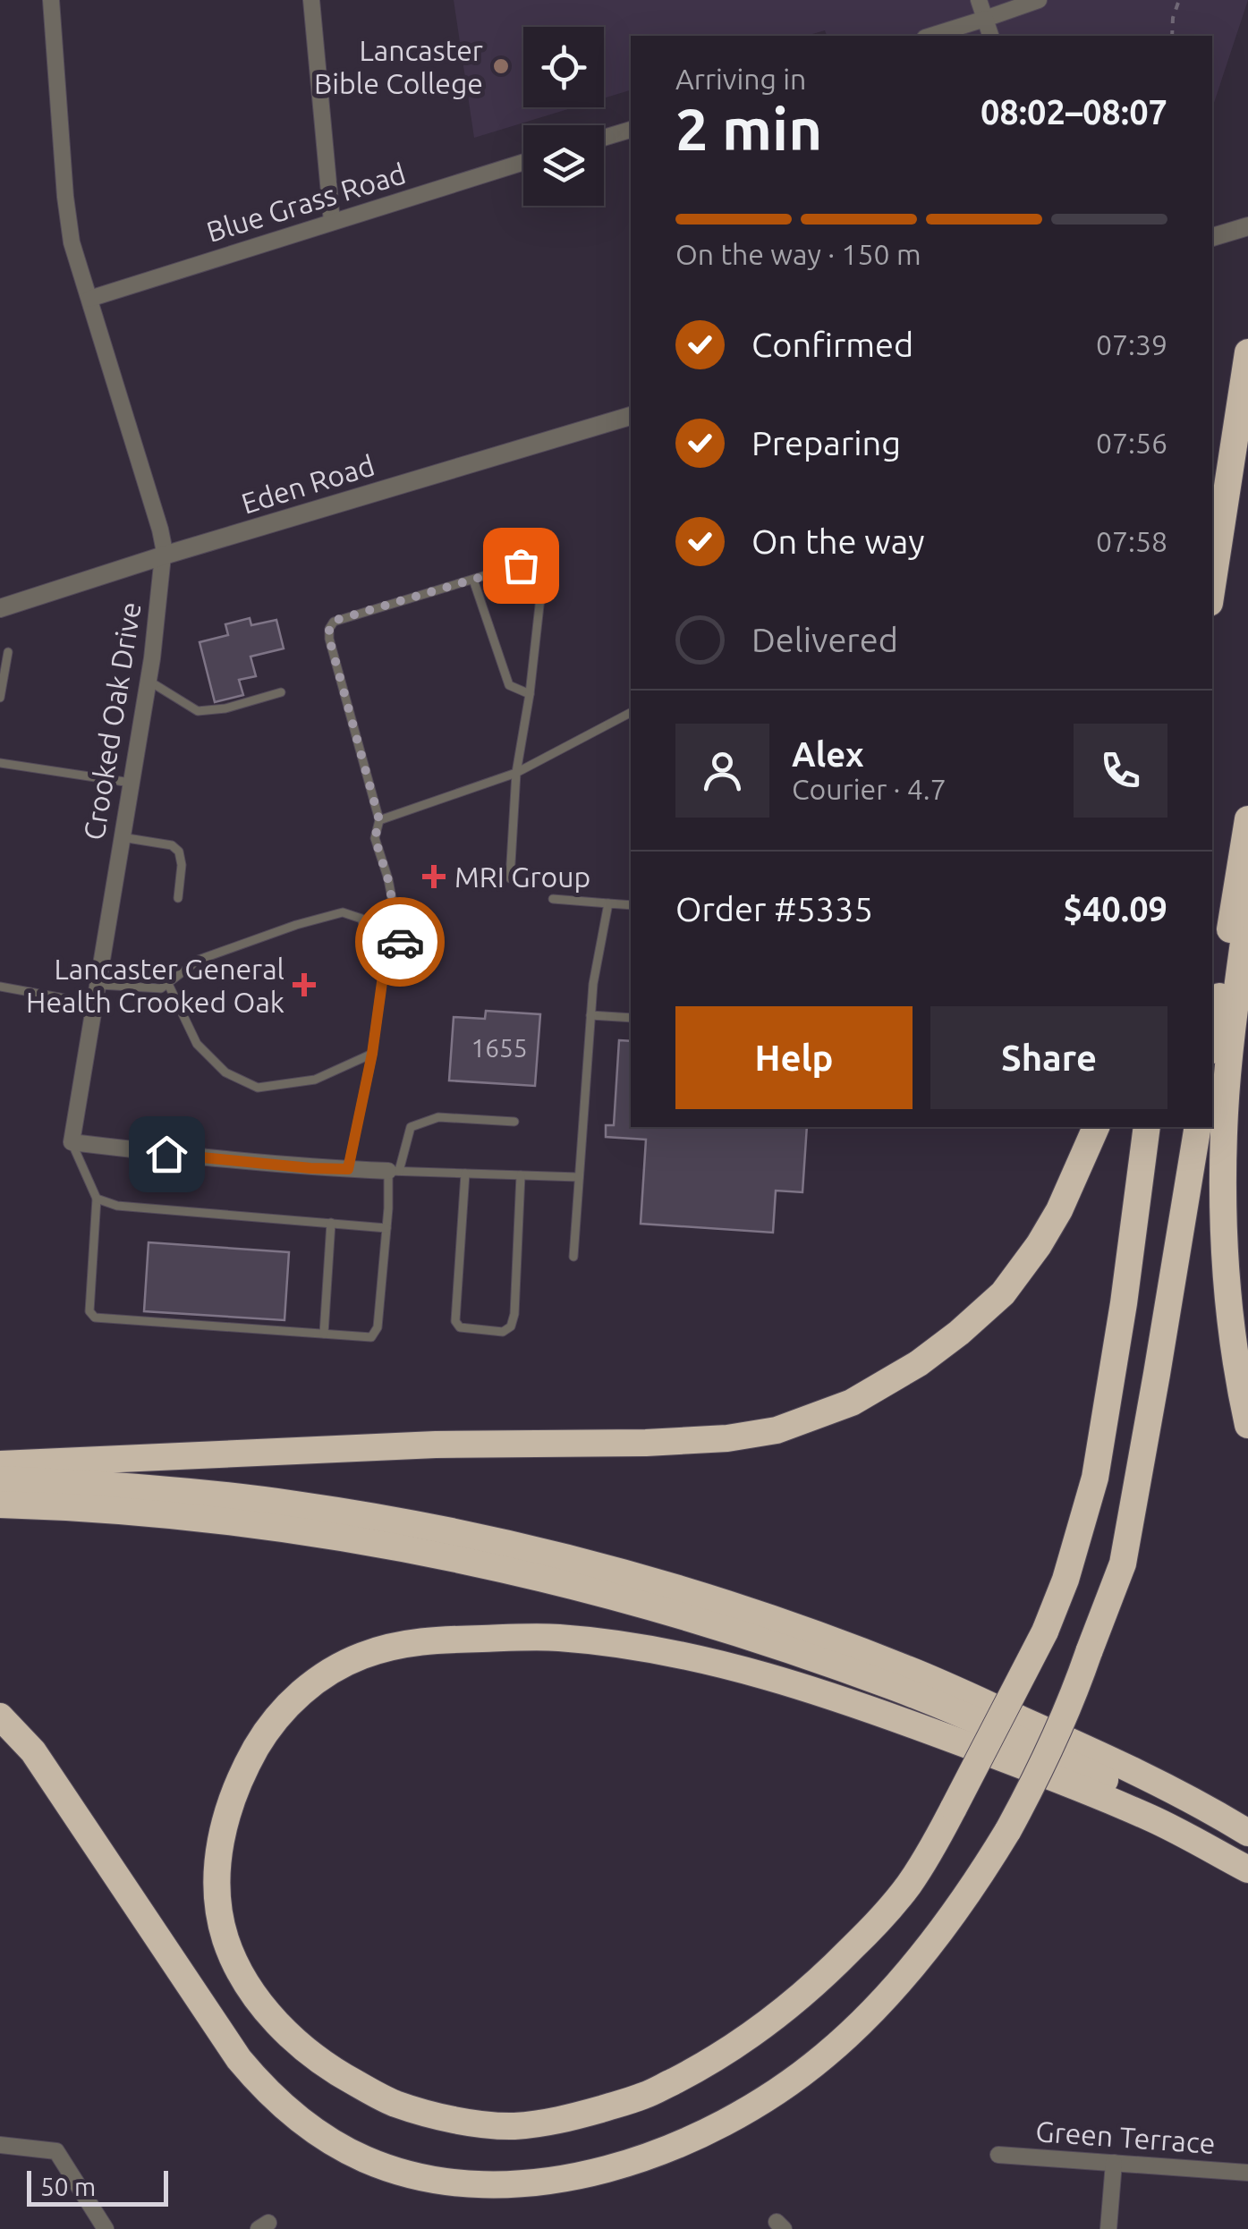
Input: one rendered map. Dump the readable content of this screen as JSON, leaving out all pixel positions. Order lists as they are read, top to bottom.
{
  "streets": {
    "street": [
      "Blue Grass Road",
      "Eden Road",
      "Crooked Oak Drive",
      "Green Terrace"
    ]
  },
  "crossings": [
    ["Blue Grass Road", "Crooked Oak Drive"],
    ["Eden Road", "Crooked Oak Drive"]
  ],
  "places": {
    "other": ["Lancaster Bible College"],
    "health": ["MRI Group", "Lancaster General Health Crooked Oak"]
  },
  "house_numbers": ["1655"],
  "scale_bar": "50 m",
  "page": {
    "heading": ["2 min", "Arriving in", "08:02–08:07"],
    "panel": [
      "Alex",
      "Courier · 4.7",
      "Order #5335",
      "$40.09"
    ],
    "bar": "On the way · 150 m",
    "list": [
      ["Confirmed", "07:39"],
      ["Preparing", "07:56"],
      ["On the way", "07:58"],
      "Delivered"
    ],
    "buttons": ["Help", "Share"],
    "scale": "50 m"
  }
}
